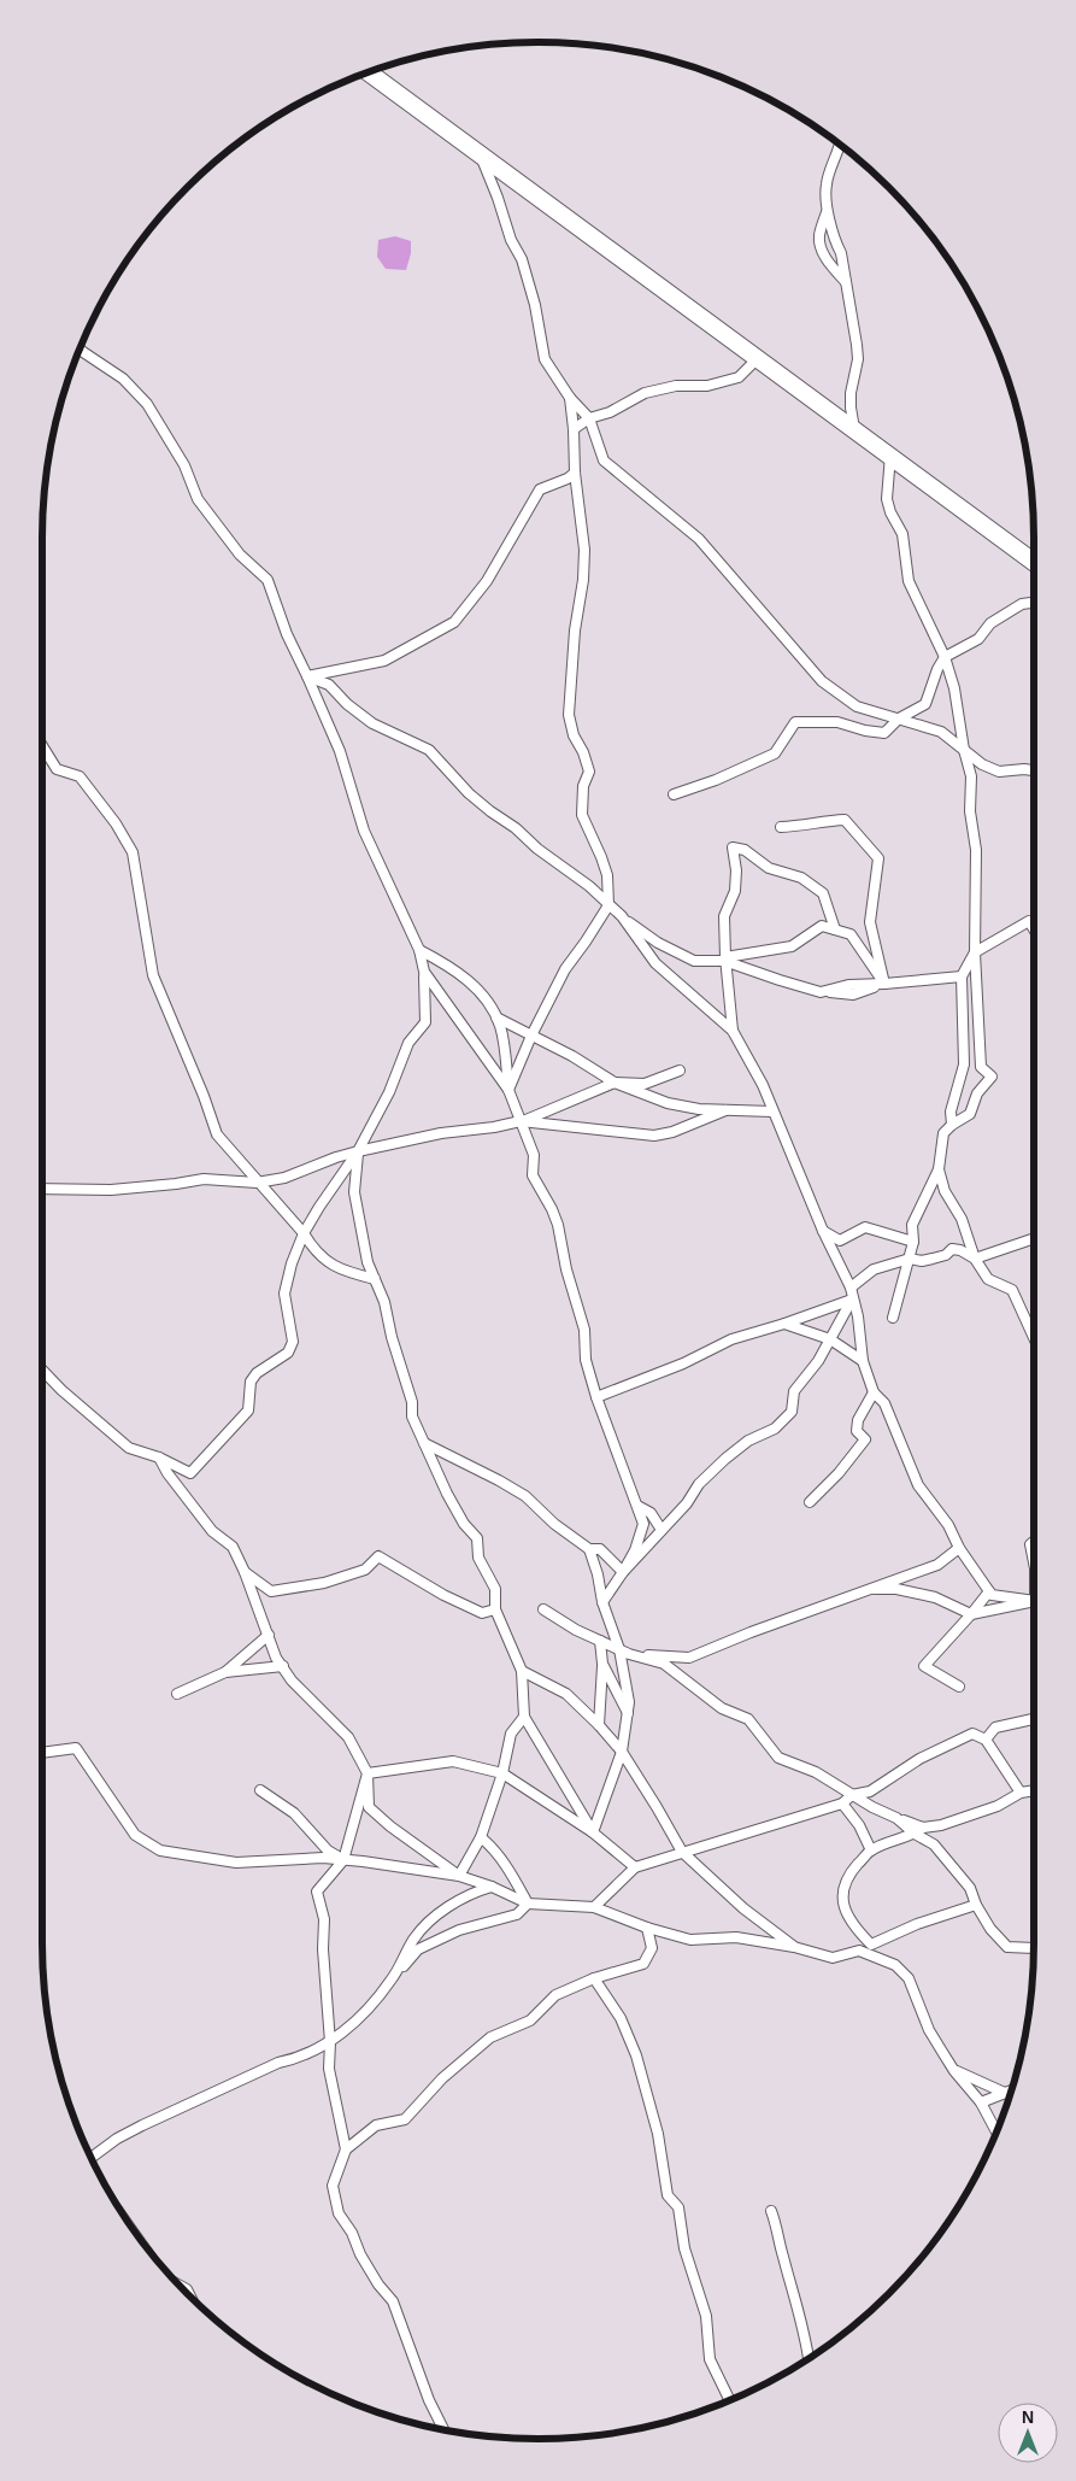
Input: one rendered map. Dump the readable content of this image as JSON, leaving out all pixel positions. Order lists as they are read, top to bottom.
{
  "north": "top"
}
